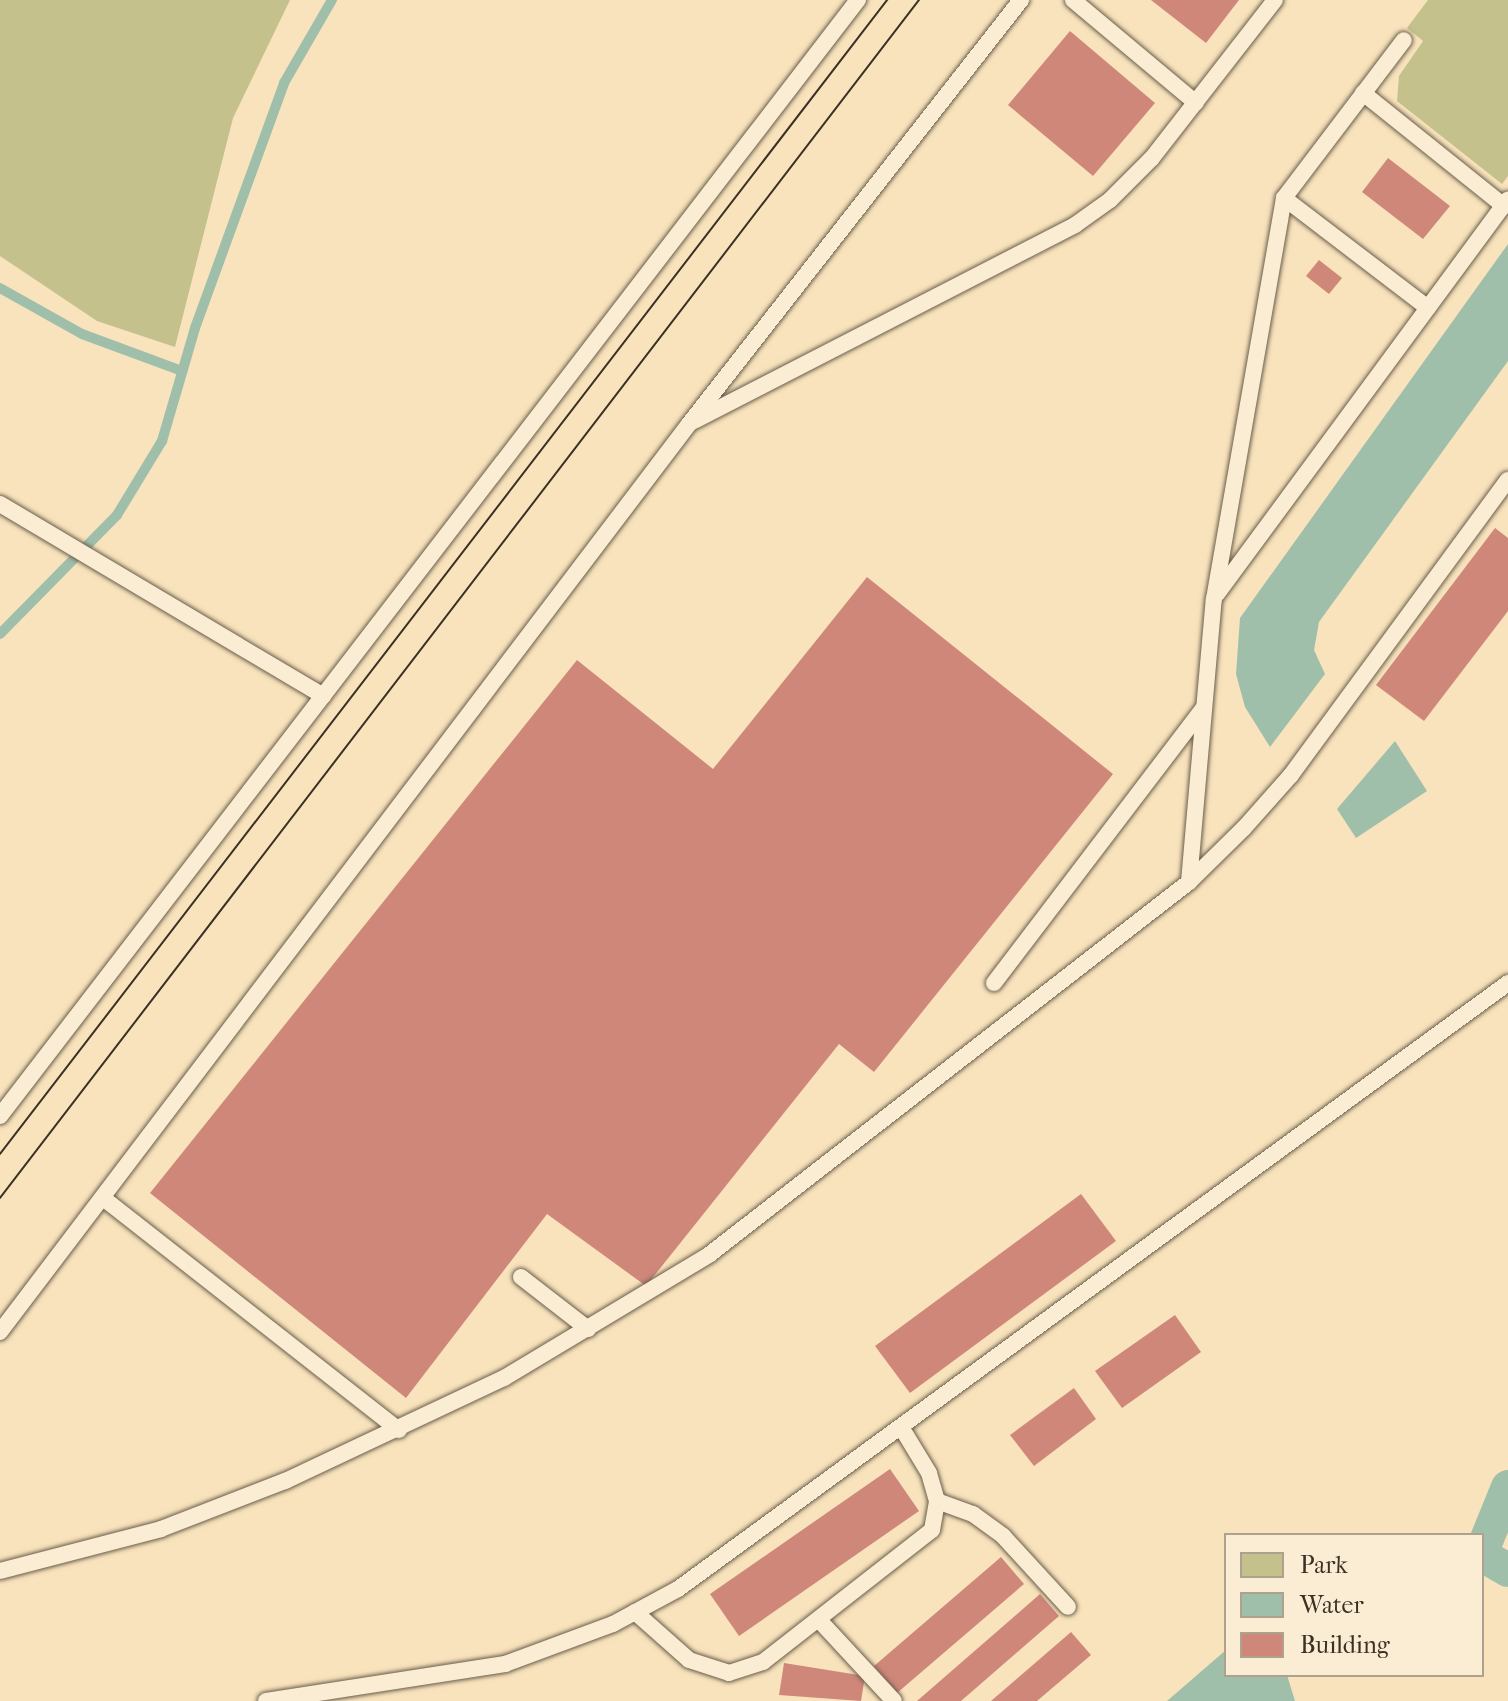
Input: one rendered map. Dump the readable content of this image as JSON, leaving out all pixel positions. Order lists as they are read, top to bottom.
{
  "legend": ["Park", "Water", "Building"]
}
